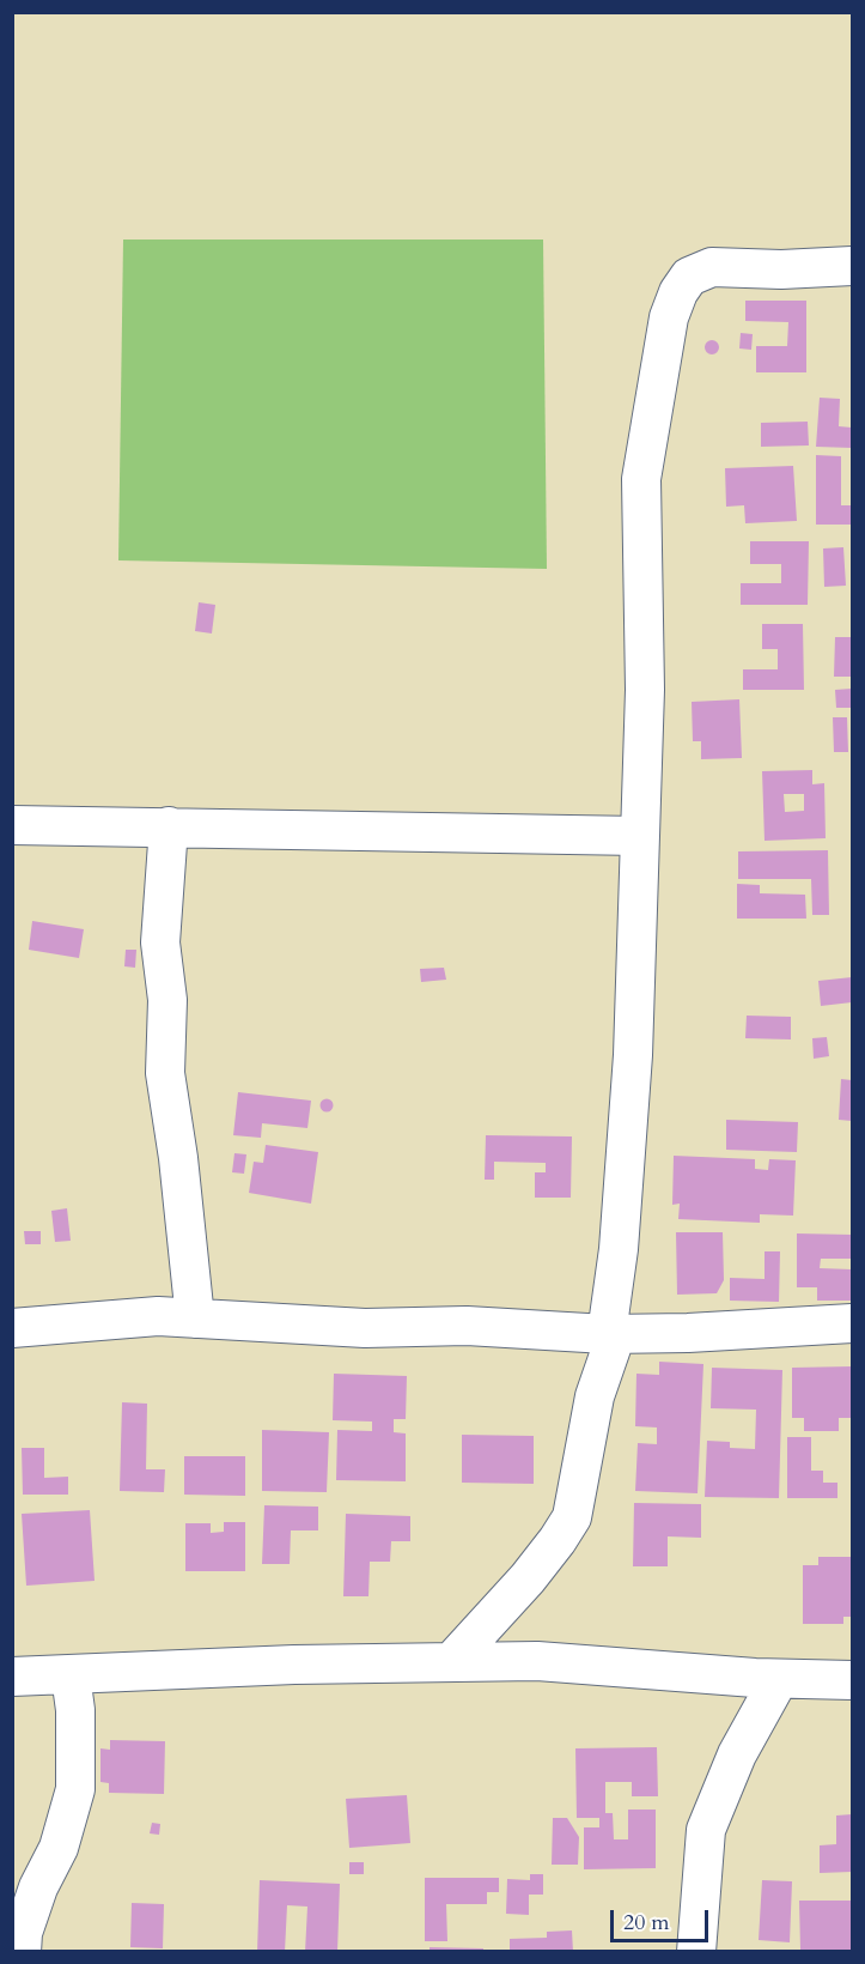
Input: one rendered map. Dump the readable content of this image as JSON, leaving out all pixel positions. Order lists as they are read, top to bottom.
{
  "scale_bar": "20 m"
}
